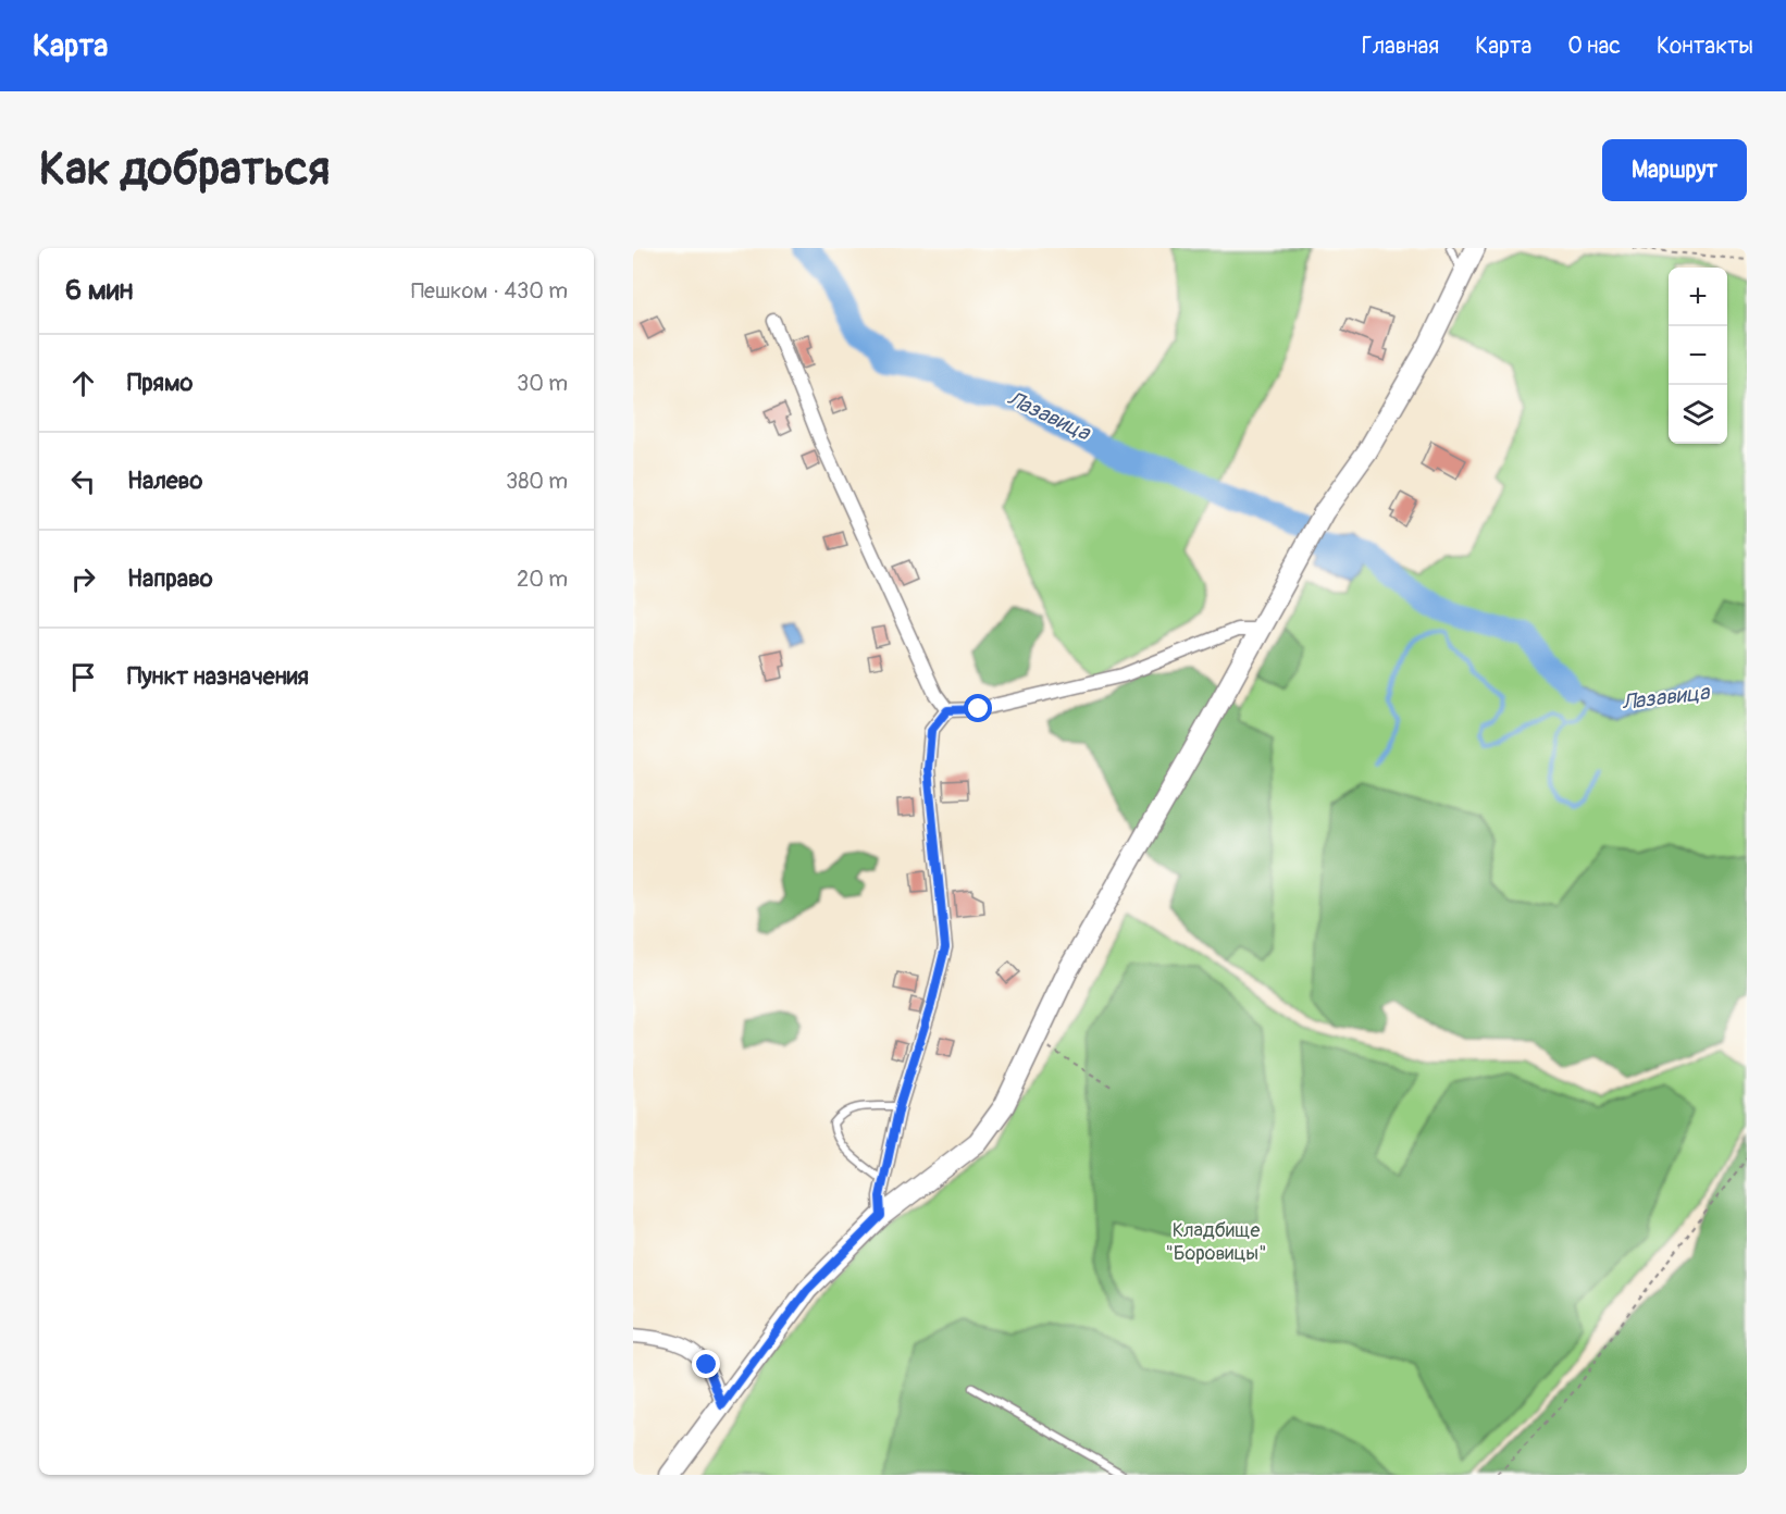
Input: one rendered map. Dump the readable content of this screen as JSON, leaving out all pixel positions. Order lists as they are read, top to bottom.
{
  "water": ["Лазавица"],
  "parks": ["Кладбище \"Боровицы\""],
  "page": {
    "header": "Карта",
    "nav": [
      "Главная",
      "Карта",
      "О нас",
      "Контакты"
    ],
    "buttons": "Маршрут",
    "title": "Как добраться",
    "heading": ["6 мин", "Пешком · 430 m"],
    "map_buttons": ["+", "−"],
    "list": [
      ["Прямо", "30 m"],
      ["Налево", "380 m"],
      ["Направо", "20 m"],
      "Пункт назначения"
    ]
  }
}
